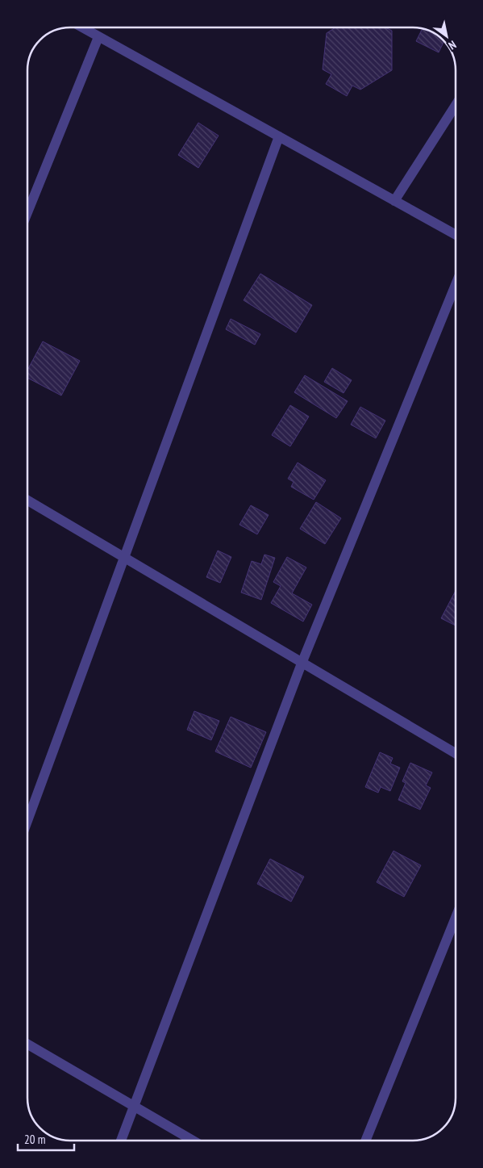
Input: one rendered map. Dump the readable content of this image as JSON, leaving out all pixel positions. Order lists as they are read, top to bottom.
{
  "scale_bar": "20 m",
  "north": "bottom right"
}
